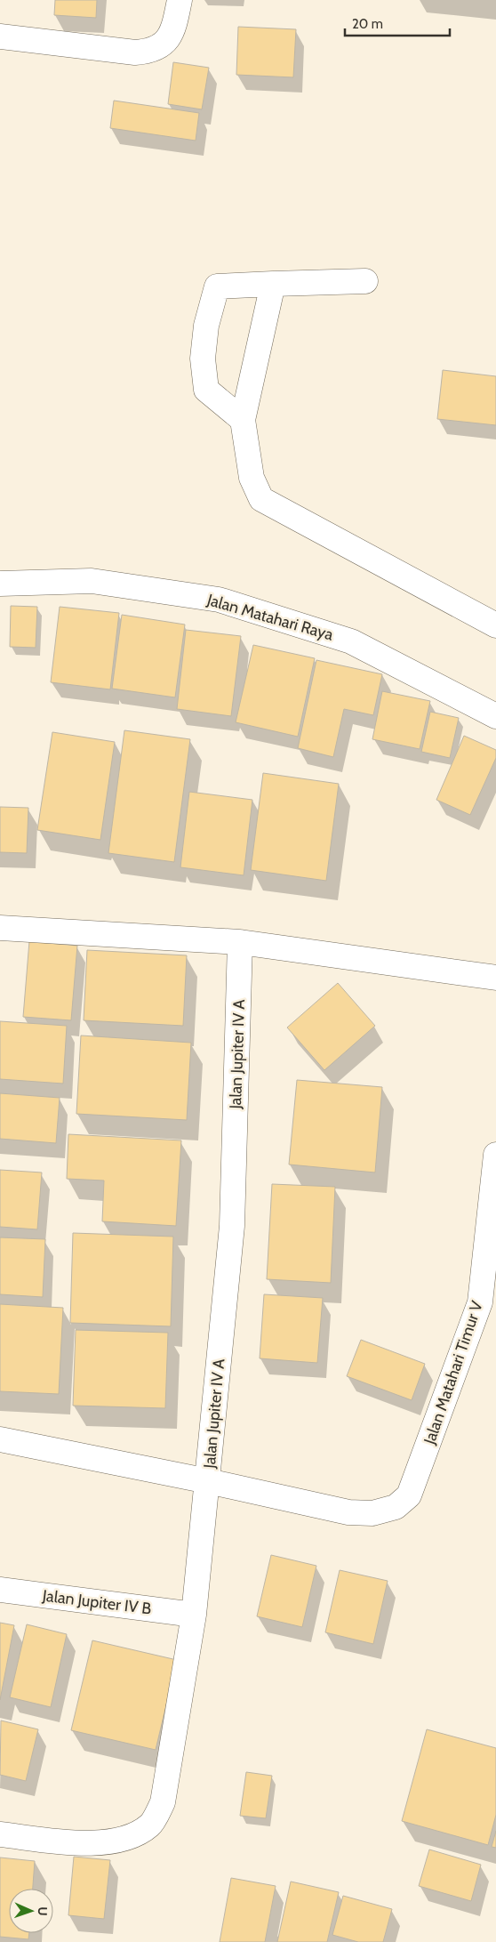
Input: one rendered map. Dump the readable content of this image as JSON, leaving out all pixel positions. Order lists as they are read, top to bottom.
{
  "streets": {
    "street": [
      "Jalan Matahari Raya",
      "Jalan Jupiter IV A",
      "Jalan Matahari Timur V",
      "Jalan Jupiter IV B"
    ]
  },
  "crossings": [
    ["Jalan Jupiter IV A", "Jalan Matahari Timur V"],
    ["Jalan Jupiter IV A", "Jalan Jupiter IV B"]
  ],
  "scale_bar": "20 m",
  "north": "right"
}
